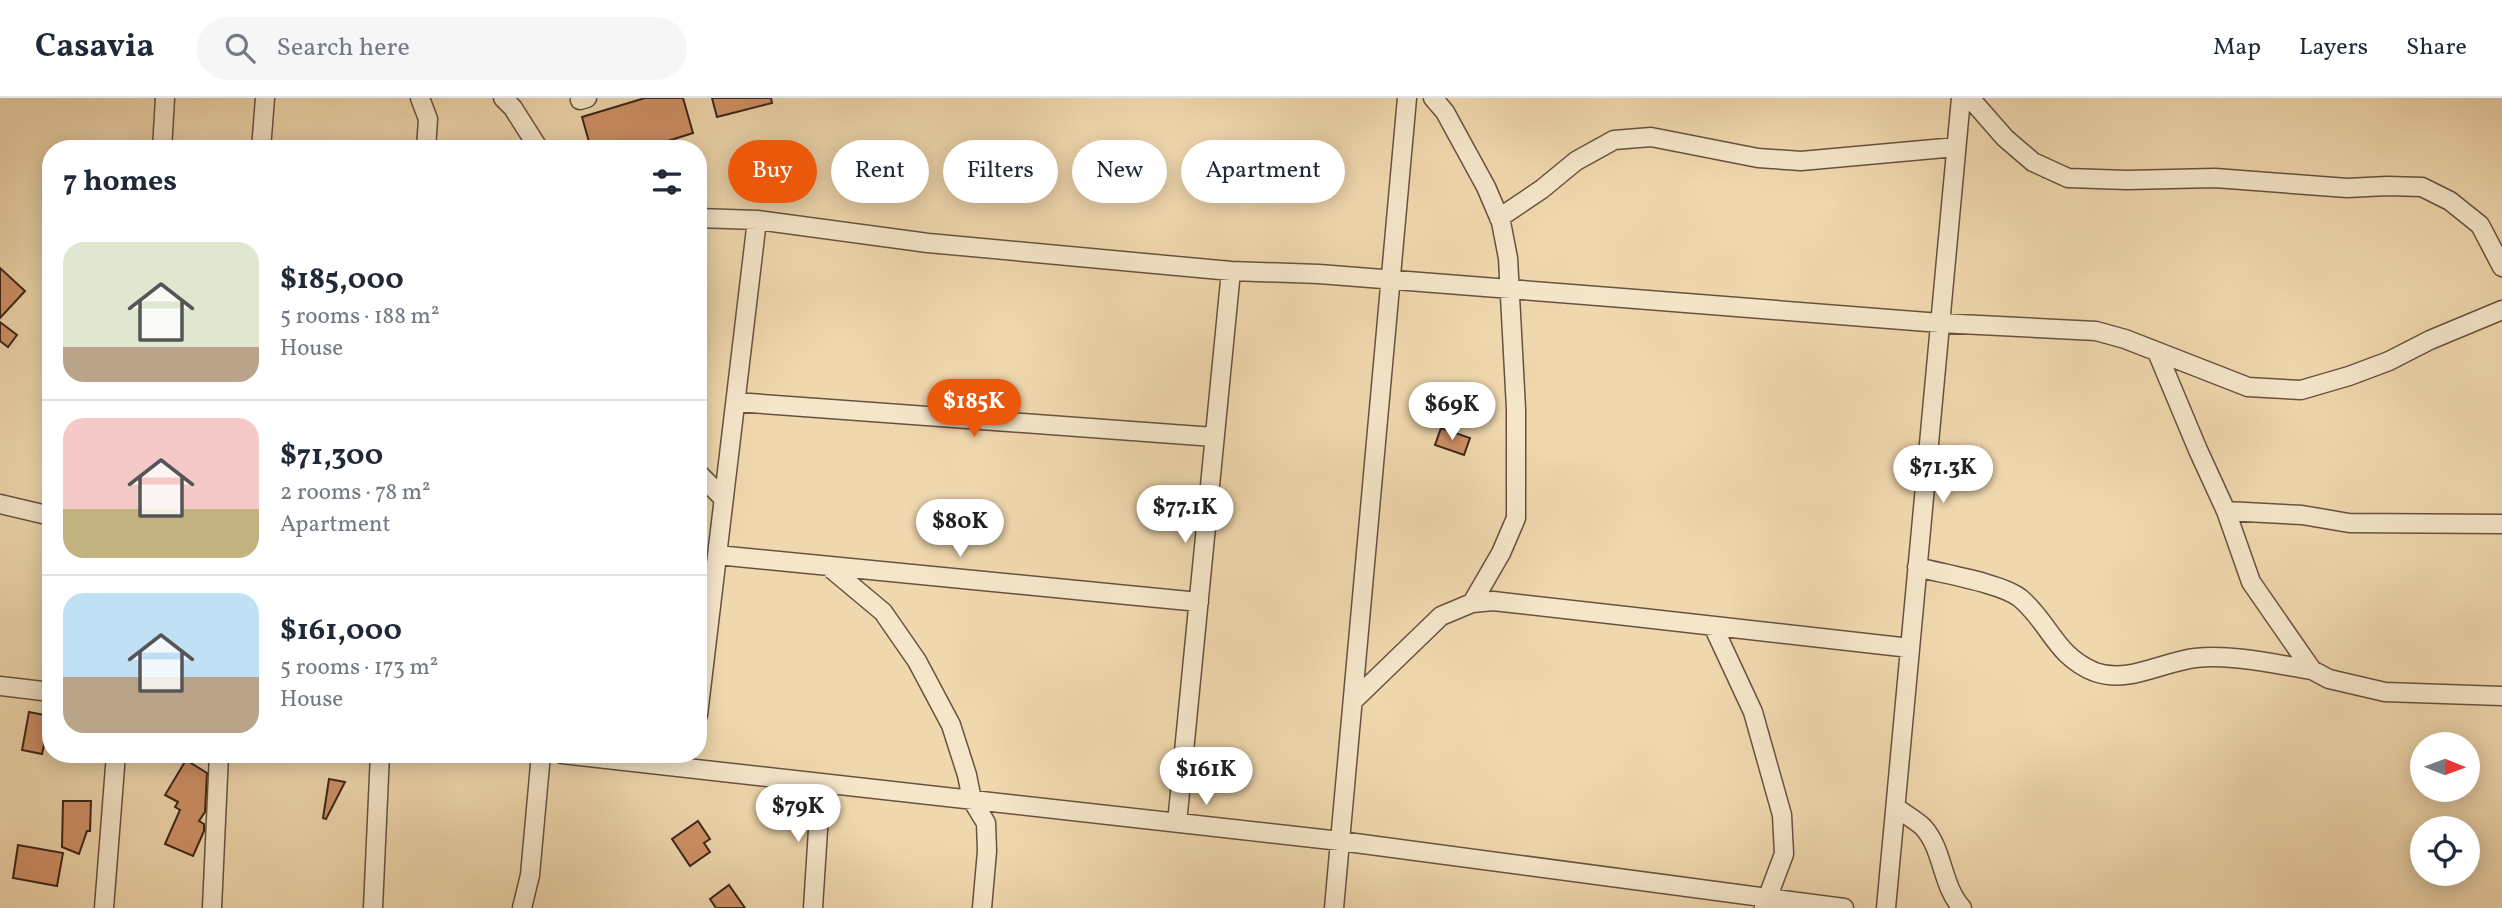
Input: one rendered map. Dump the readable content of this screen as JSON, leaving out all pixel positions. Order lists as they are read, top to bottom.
{
  "north": "right",
  "page": {
    "header": "Casavia",
    "search": "Search here",
    "nav": ["Map", "Layers", "Share"],
    "chip": [
      "Buy",
      "Rent",
      "Filters",
      "New",
      "Apartment"
    ],
    "heading": "7 homes",
    "list": [
      {
        "name": "$185,000",
        "note": "5 rooms · 188 m² · House"
      },
      {
        "name": "$71,300",
        "note": "2 rooms · 78 m² · Apartment"
      },
      {
        "name": "$161,000",
        "note": "5 rooms · 173 m² · House"
      }
    ],
    "price": [
      "$185K",
      "$69K",
      "$71.3K",
      "$77.1K",
      "$80K",
      "$161K",
      "$79K"
    ]
  }
}
